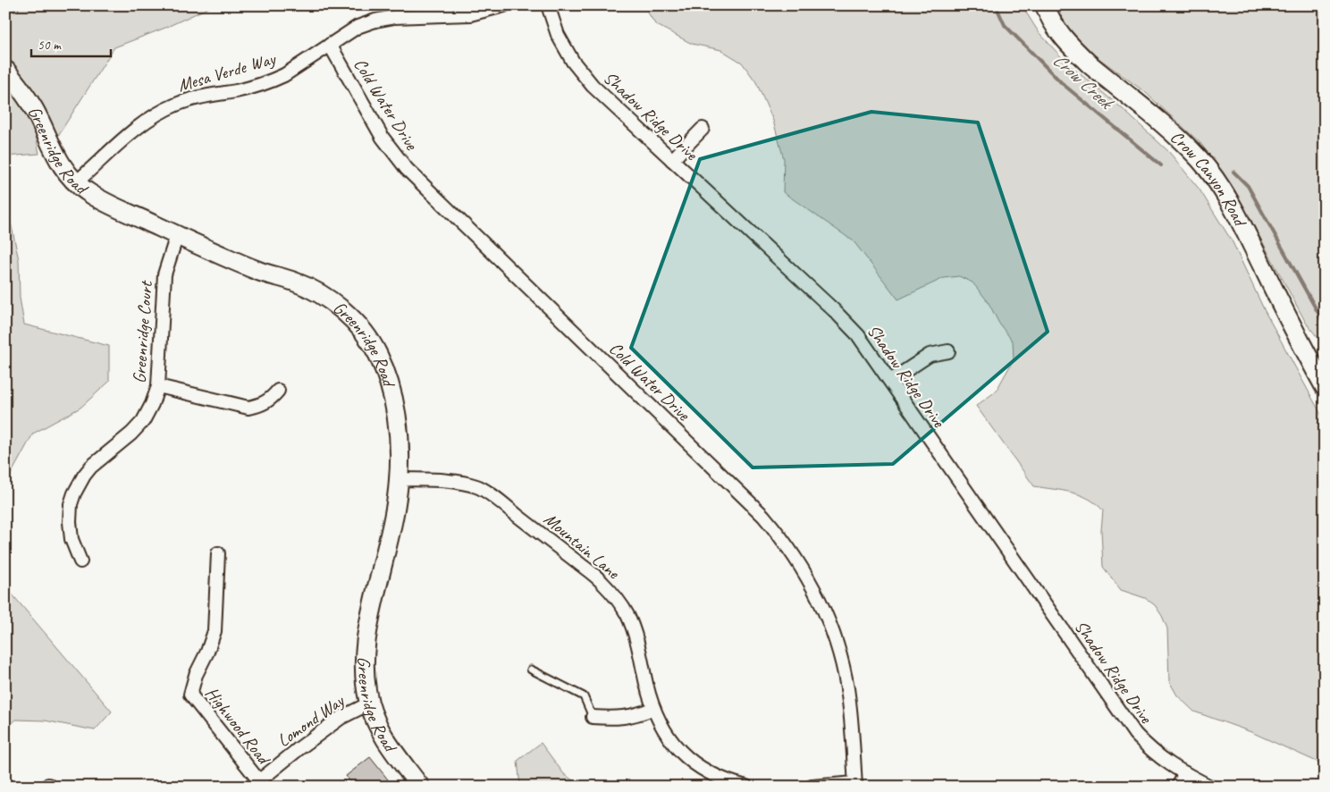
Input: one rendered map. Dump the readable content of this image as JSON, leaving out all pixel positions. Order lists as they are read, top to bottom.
{
  "streets": {
    "street": [
      "Mesa Verde Way",
      "Cold Water Drive",
      "Shadow Ridge Drive",
      "Greenridge Road",
      "Crow Canyon Road",
      "Greenridge Court",
      "Mountain Lane",
      "Lomond Way",
      "Highwood Road"
    ]
  },
  "crossings": [
    ["Mesa Verde Way", "Cold Water Drive"],
    ["Mesa Verde Way", "Greenridge Road"],
    ["Greenridge Road", "Greenridge Court"],
    ["Greenridge Road", "Mountain Lane"],
    ["Greenridge Road", "Lomond Way"],
    ["Lomond Way", "Highwood Road"]
  ],
  "water": ["Crow Creek"],
  "scale_bar": "50 m"
}
